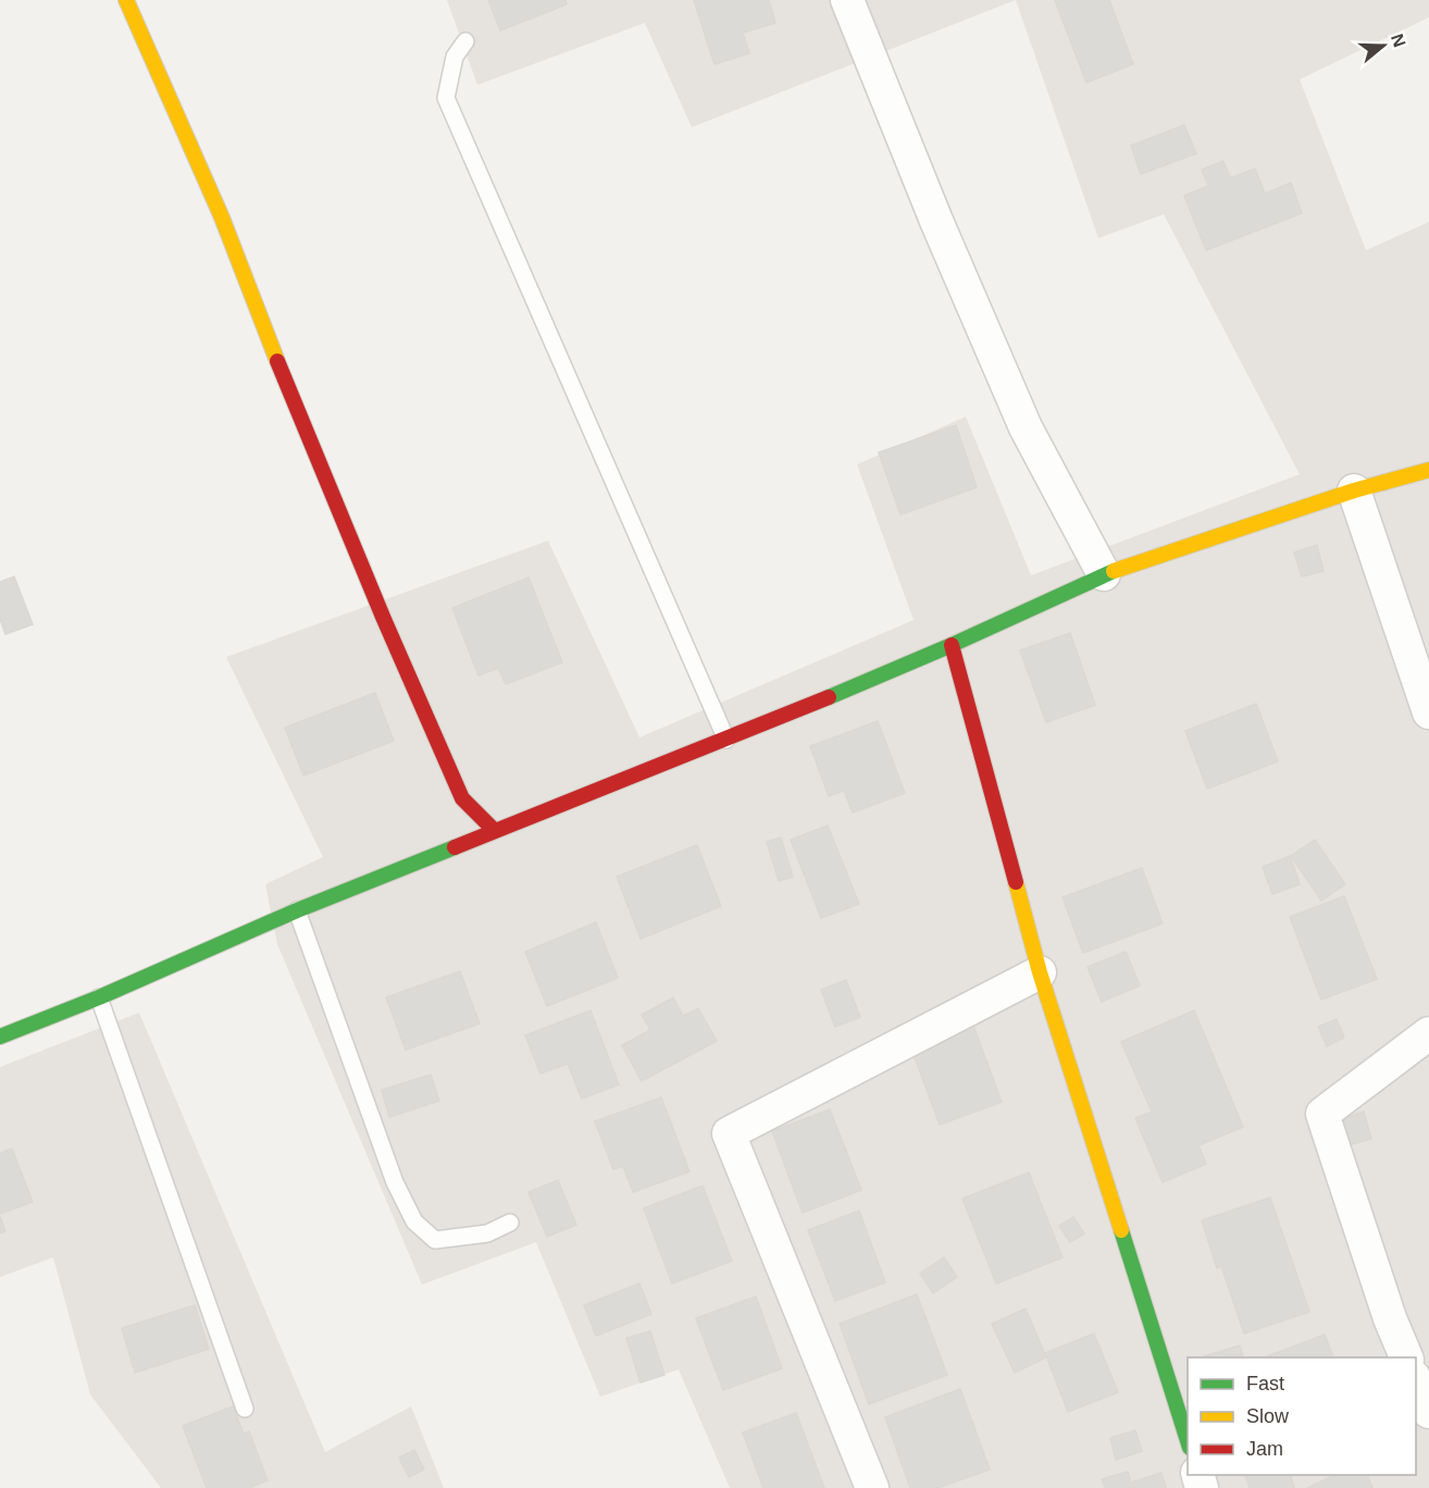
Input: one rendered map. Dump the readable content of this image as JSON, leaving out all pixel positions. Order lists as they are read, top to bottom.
{
  "legend": ["Fast", "Slow", "Jam"],
  "north": "right"
}
